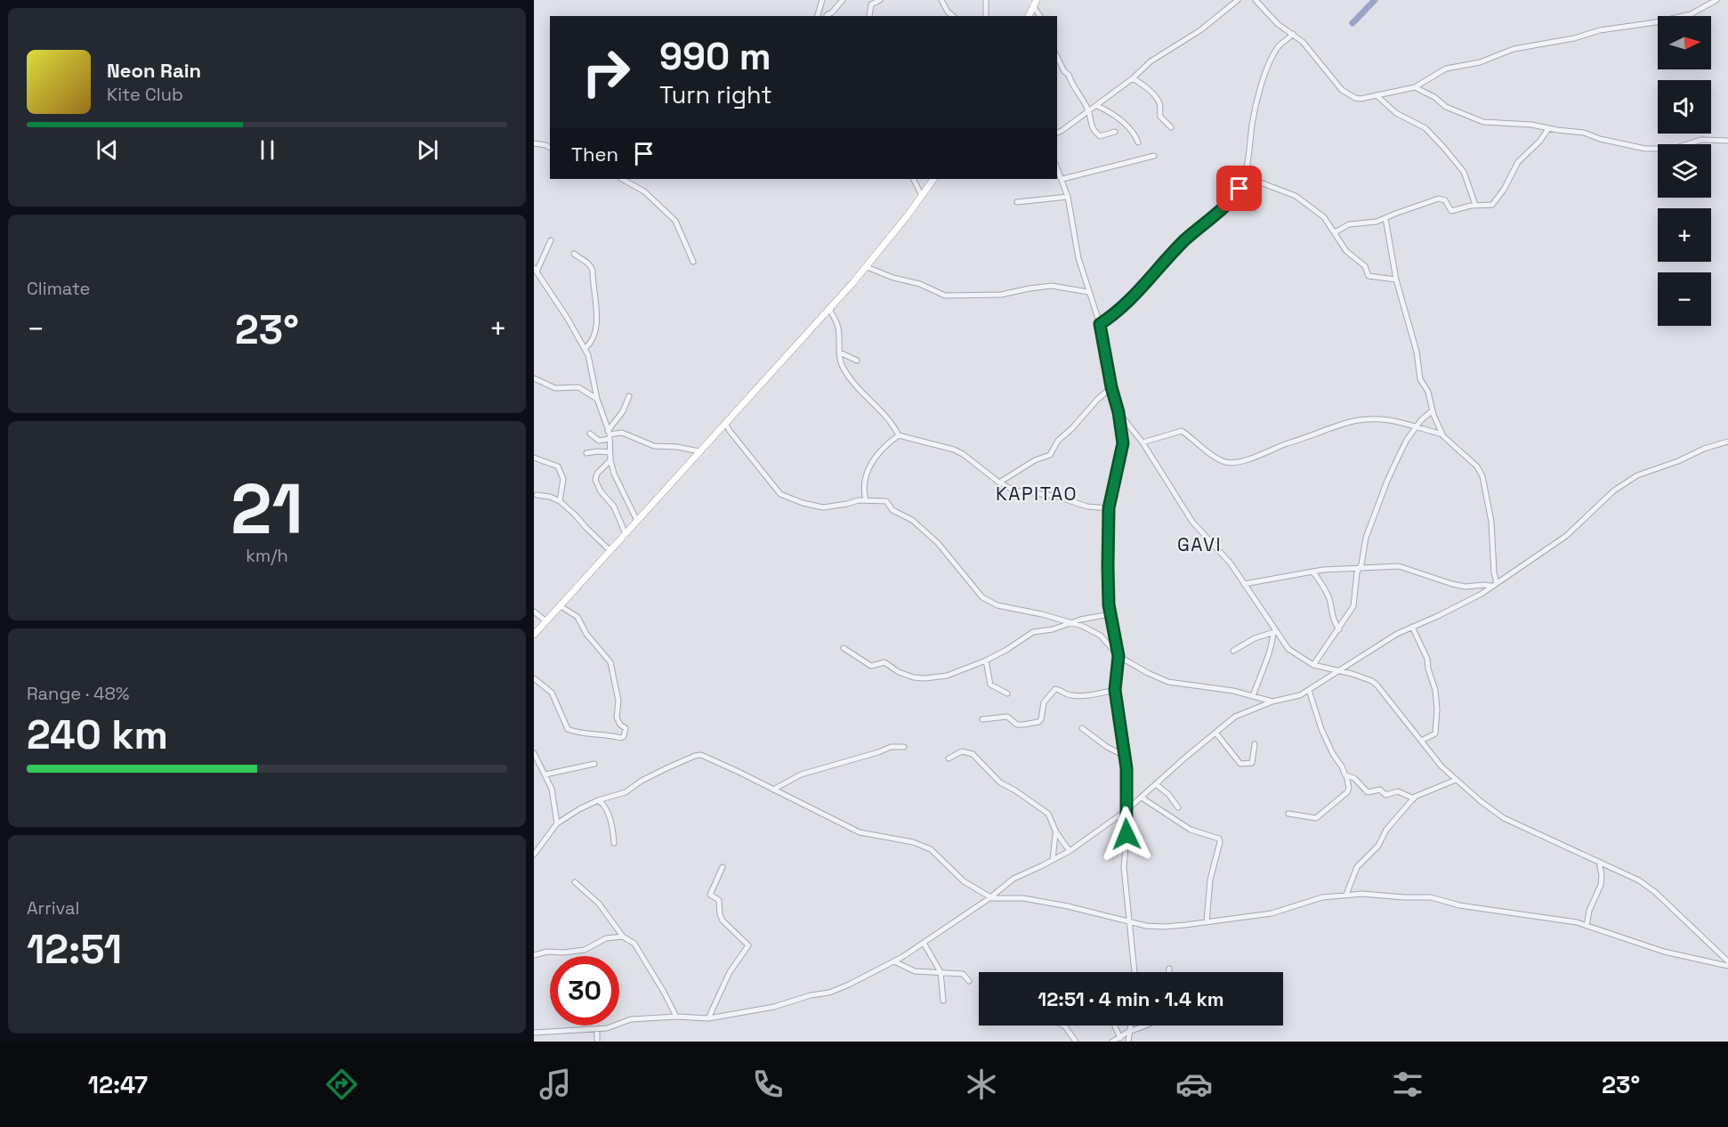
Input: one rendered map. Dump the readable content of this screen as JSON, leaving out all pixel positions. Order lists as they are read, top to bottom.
{
  "districts": ["KAPITAO", "GAVI"],
  "north": "right",
  "page": {
    "map_buttons": ["+", "−"],
    "turn": ["990 m", "Turn right"],
    "song": ["Neon Rain", "Kite Club"],
    "then": "Then",
    "tile": [
      "Climate",
      ["21", "km/h"],
      ["Range · 48%", "240 km"],
      ["Arrival", "12:51"]
    ],
    "heat": ["−", "23°", "+"],
    "limit": "30",
    "trip": "12:51 · 4 min · 1.4 km",
    "tabs": ["12:47", "23°"]
  }
}
